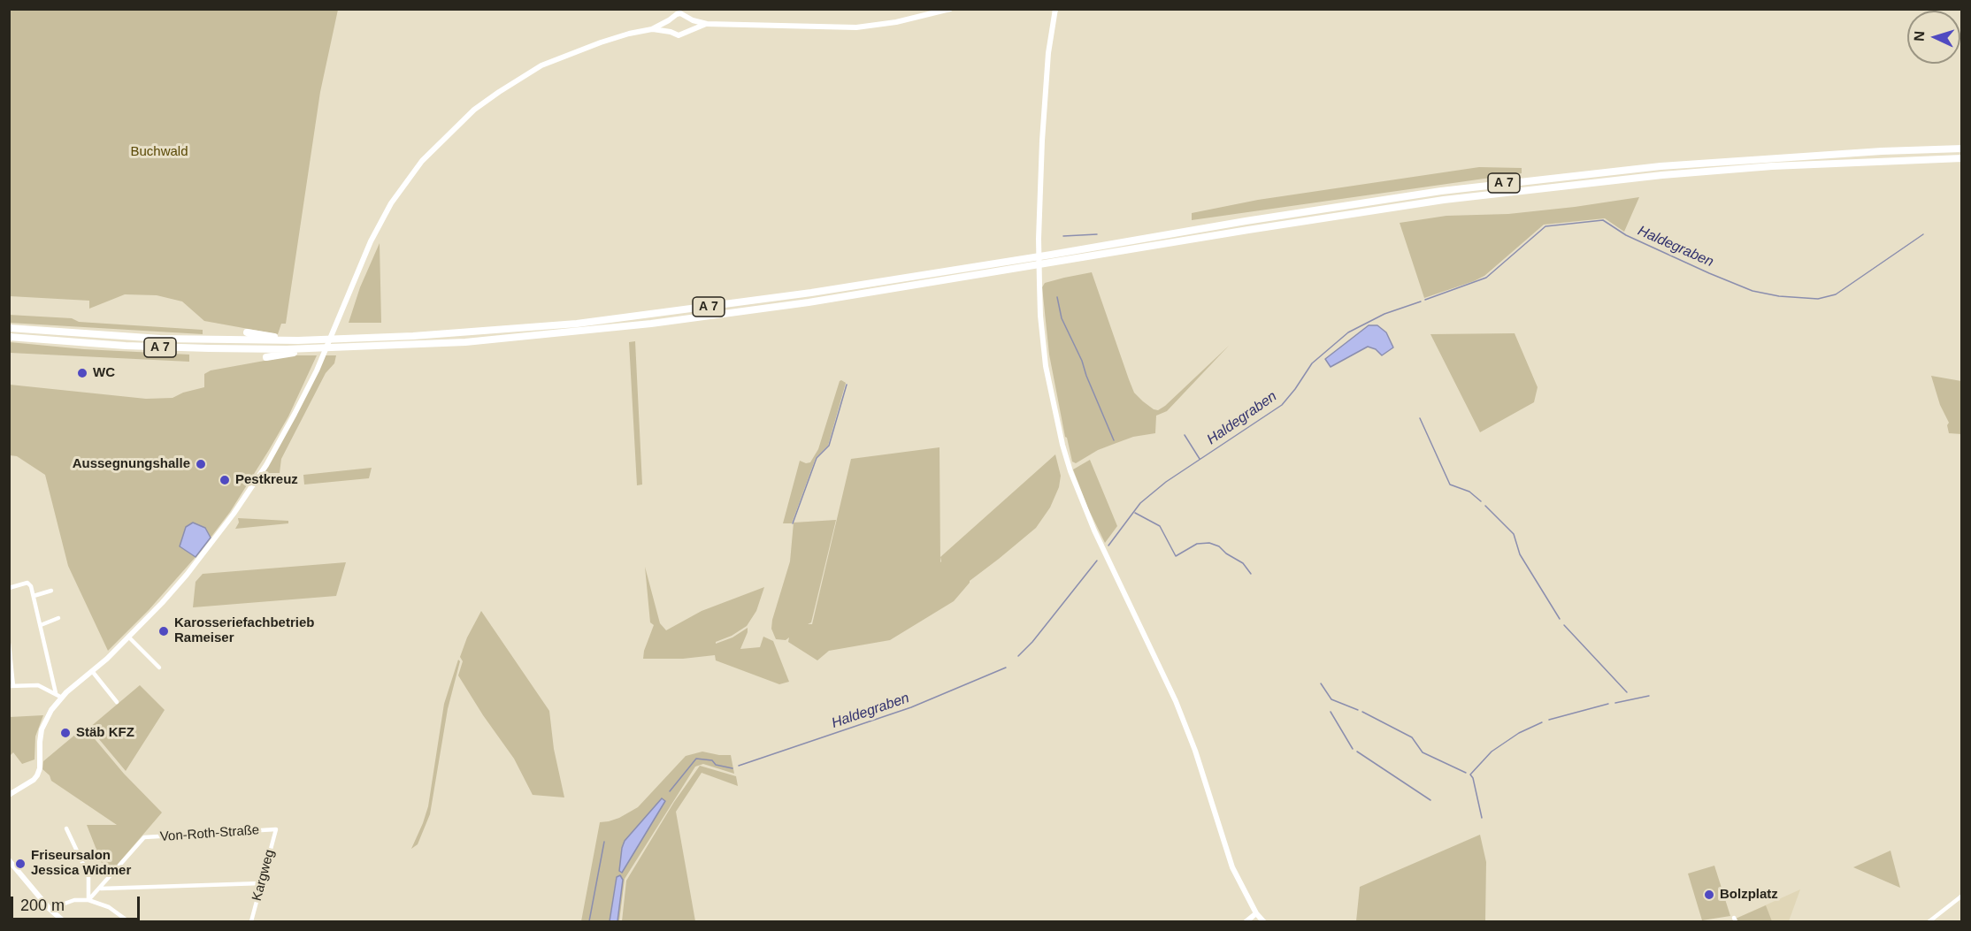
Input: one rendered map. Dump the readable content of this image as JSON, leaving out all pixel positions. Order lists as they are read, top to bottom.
{
  "streets": {
    "highway": ["A 7"],
    "street": ["Von-Roth-Straße", "Kargweg"]
  },
  "crossings": [
    ["Von-Roth-Straße", "Kargweg"]
  ],
  "water": ["Haldegraben"],
  "parks": ["Buchwald"],
  "places": [
    "WC",
    "Aussegnungshalle",
    "Pestkreuz",
    "Karosseriefachbetrieb Rameiser",
    "Stäb KFZ",
    "Friseursalon Jessica Widmer",
    "Bolzplatz"
  ],
  "scale_bar": "200 m",
  "north": "left"
}
